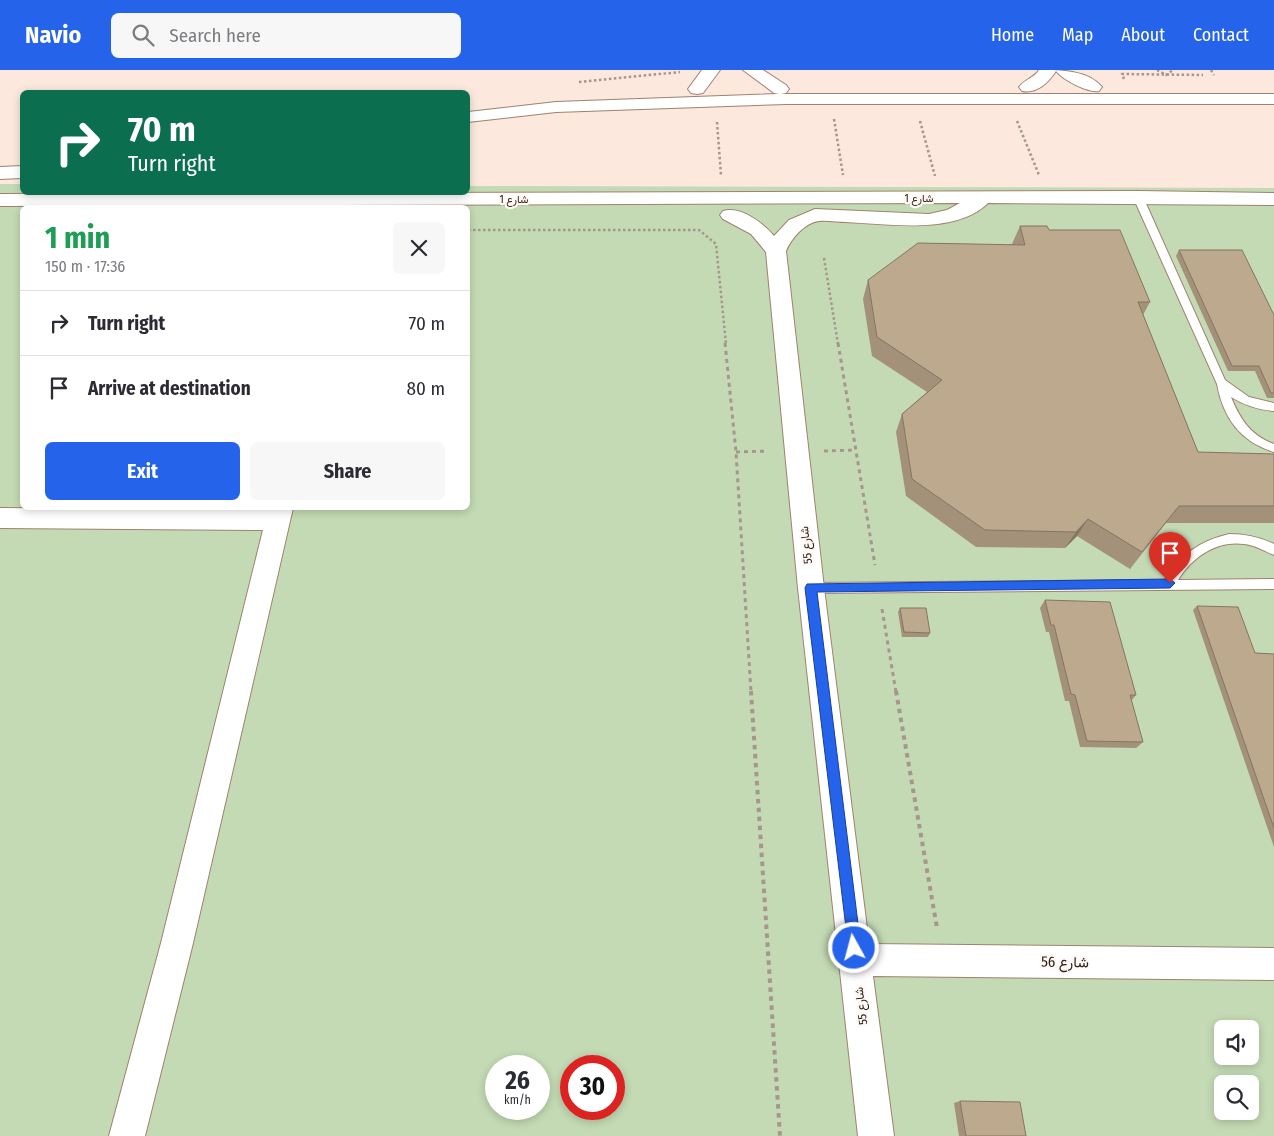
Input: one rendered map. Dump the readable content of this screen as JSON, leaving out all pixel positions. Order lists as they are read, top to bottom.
{
  "streets": {
    "street": ["شارع 1", "شارع 55", "شارع 56"]
  },
  "crossings": [
    ["شارع 55", "شارع 56"]
  ],
  "page": {
    "header": "Navio",
    "search": "Search here",
    "nav": [
      "Home",
      "Map",
      "About",
      "Contact"
    ],
    "turn": ["70 m", "Turn right"],
    "heading": ["1 min", "150 m · 17:36"],
    "list": [
      {
        "name": "Turn right",
        "value": "70 m"
      },
      {
        "name": "Arrive at destination",
        "value": "80 m"
      }
    ],
    "buttons": ["Exit", "Share"],
    "speed": "26 km/h",
    "limit": "30"
  }
}
